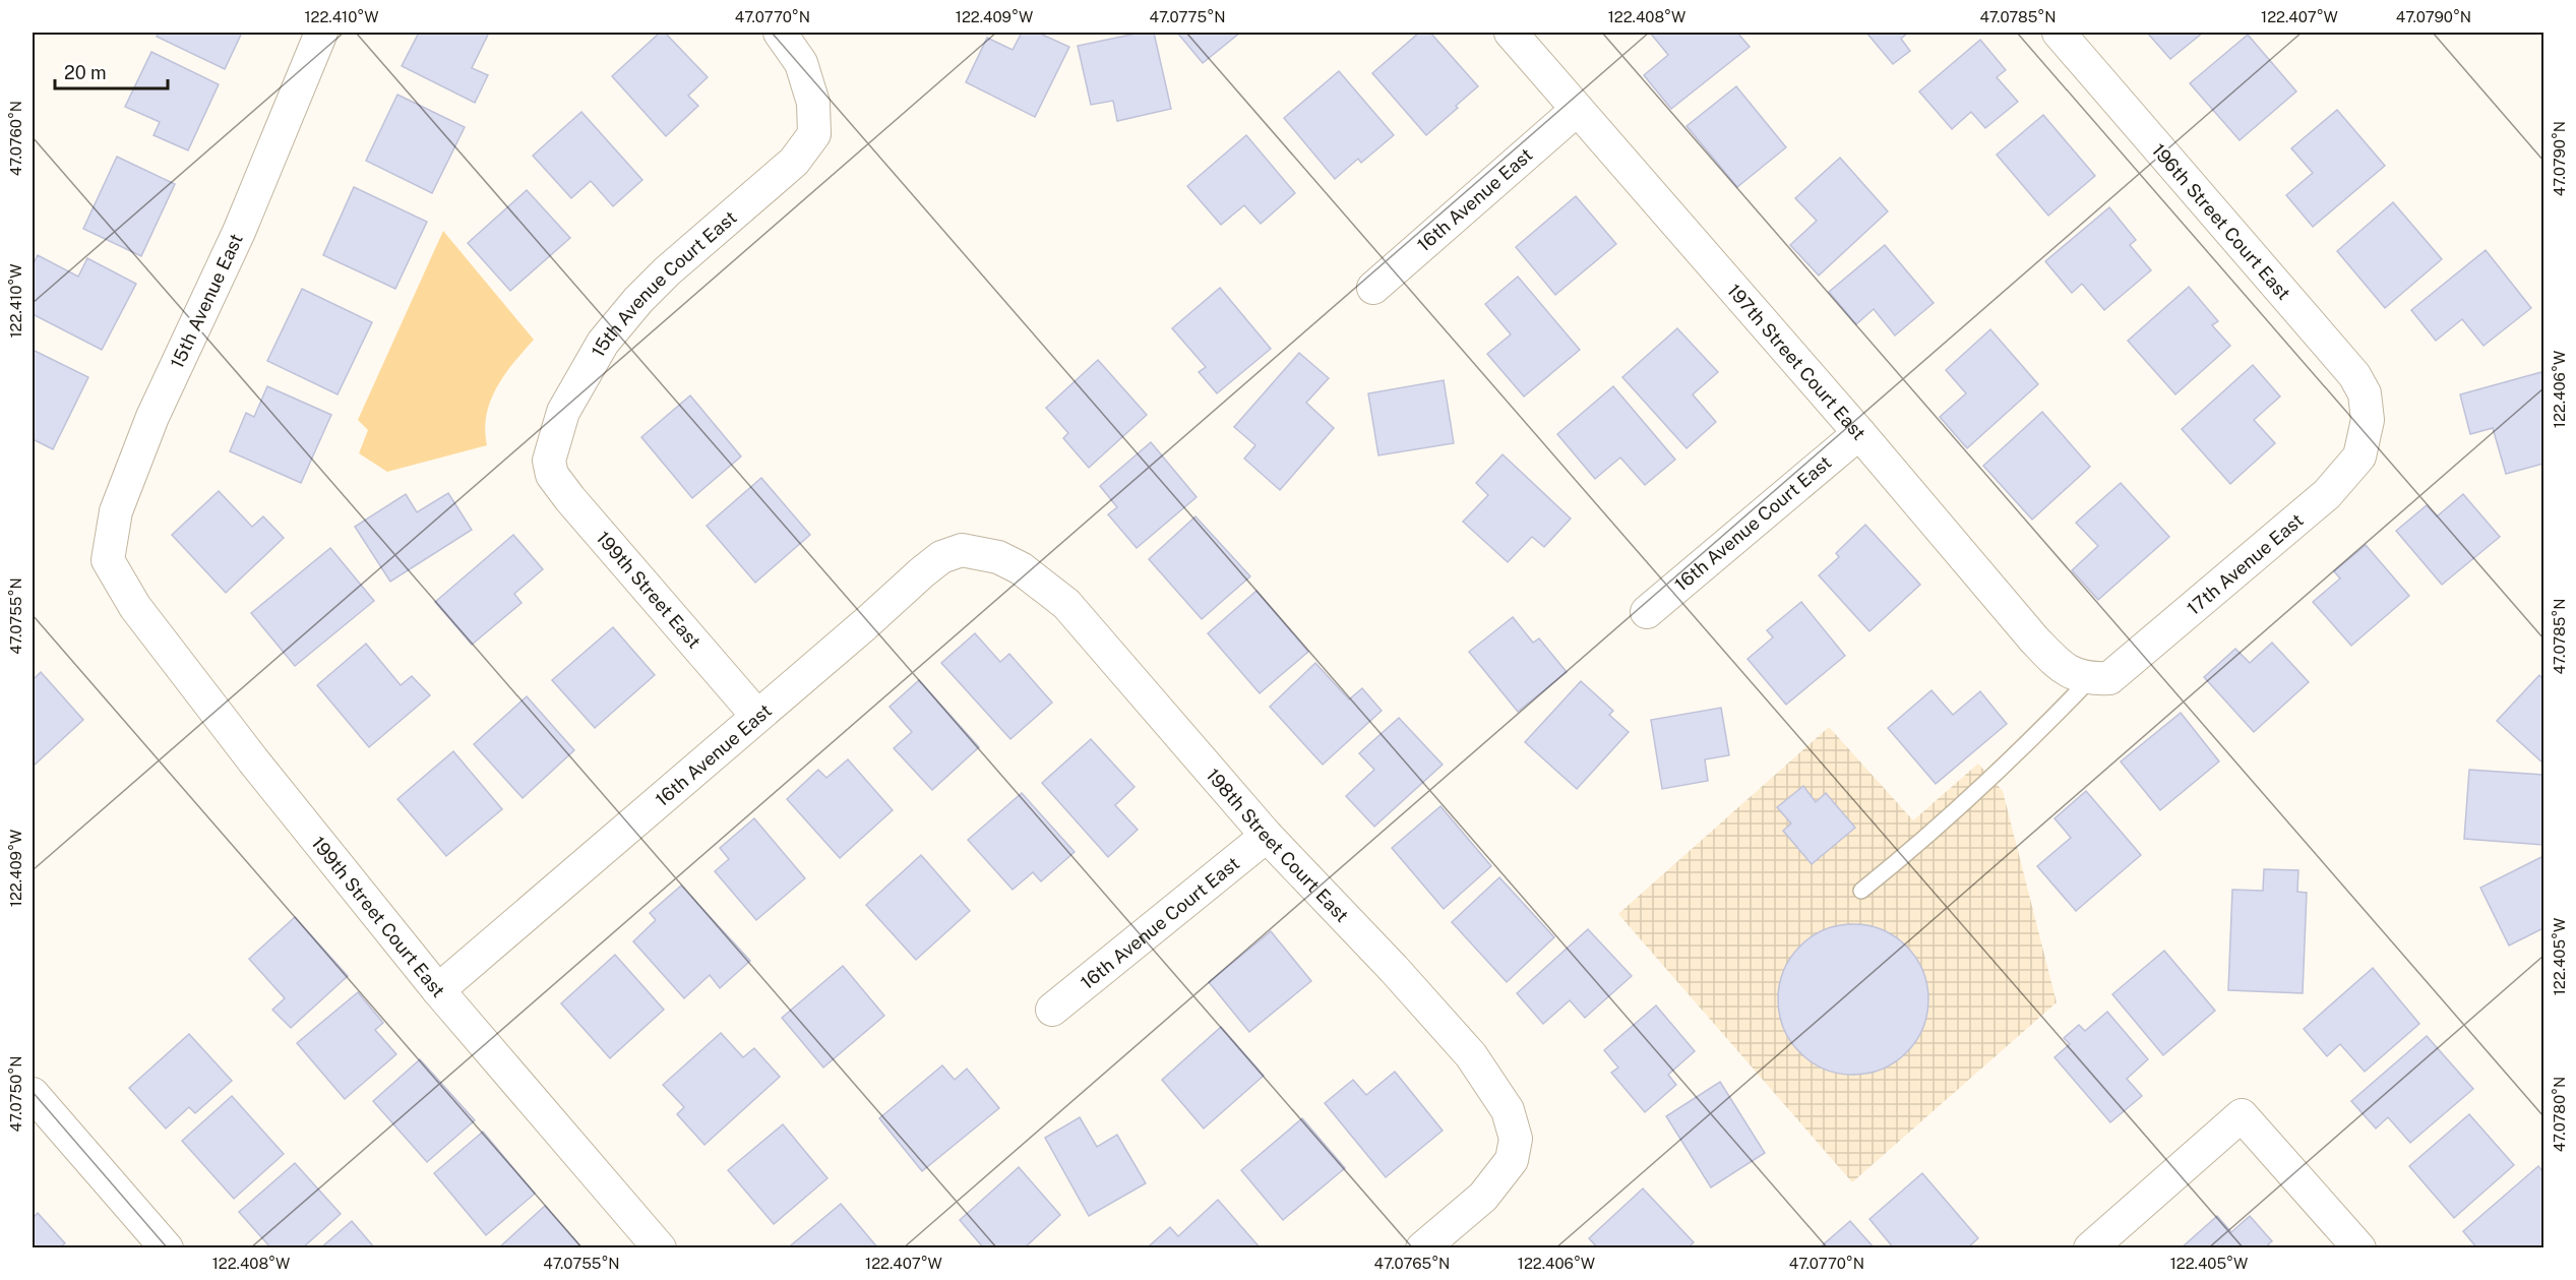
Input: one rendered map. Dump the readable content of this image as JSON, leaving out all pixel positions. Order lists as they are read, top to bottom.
{
  "streets": {
    "street": [
      "16th Avenue East",
      "196th Street Court East",
      "15th Avenue Court East",
      "15th Avenue East",
      "197th Street Court East",
      "16th Avenue Court East",
      "17th Avenue East",
      "199th Street East",
      "198th Street Court East",
      "199th Street Court East"
    ]
  },
  "crossings": [
    ["16th Avenue East", "197th Street Court East"],
    ["16th Avenue East", "199th Street East"],
    ["16th Avenue East", "198th Street Court East"],
    ["16th Avenue East", "199th Street Court East"],
    ["196th Street Court East", "17th Avenue East"],
    ["15th Avenue Court East", "199th Street East"],
    ["15th Avenue East", "199th Street Court East"],
    ["197th Street Court East", "16th Avenue Court East"],
    ["197th Street Court East", "17th Avenue East"],
    ["16th Avenue Court East", "198th Street Court East"]
  ],
  "scale_bar": "20 m",
  "coordinates": [
    "122.410°W",
    "47.0770°N",
    "122.409°W",
    "47.0775°N",
    "122.408°W",
    "47.0785°N",
    "122.407°W",
    "47.0790°N",
    "47.0760°N",
    "122.406°W",
    "47.0755°N",
    "122.405°W",
    "47.0750°N",
    "47.0780°N",
    "47.0765°N"
  ]
}
